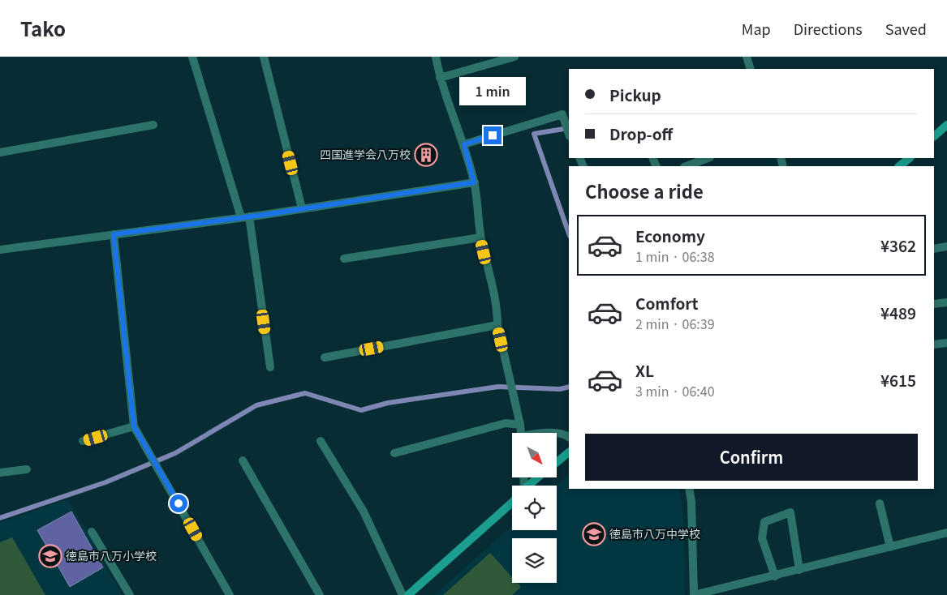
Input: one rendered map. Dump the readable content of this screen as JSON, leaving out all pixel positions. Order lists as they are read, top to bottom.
{
  "places": {
    "building": ["四国進学会八万校"],
    "school or university": ["徳島市八万中学校", "徳島市八万小学校"]
  },
  "north": "bottom right",
  "page": {
    "header": "Tako",
    "nav": ["Map", "Directions", "Saved"],
    "banner": ["Pickup", "Drop-off"],
    "bubble": "1 min",
    "heading": "Choose a ride",
    "list": [
      {
        "name": "Economy",
        "note": "1 min · 06:38",
        "value": "¥362"
      },
      {
        "name": "Comfort",
        "note": "2 min · 06:39",
        "value": "¥489"
      },
      {
        "name": "XL",
        "note": "3 min · 06:40",
        "value": "¥615"
      }
    ],
    "buttons": "Confirm"
  }
}
